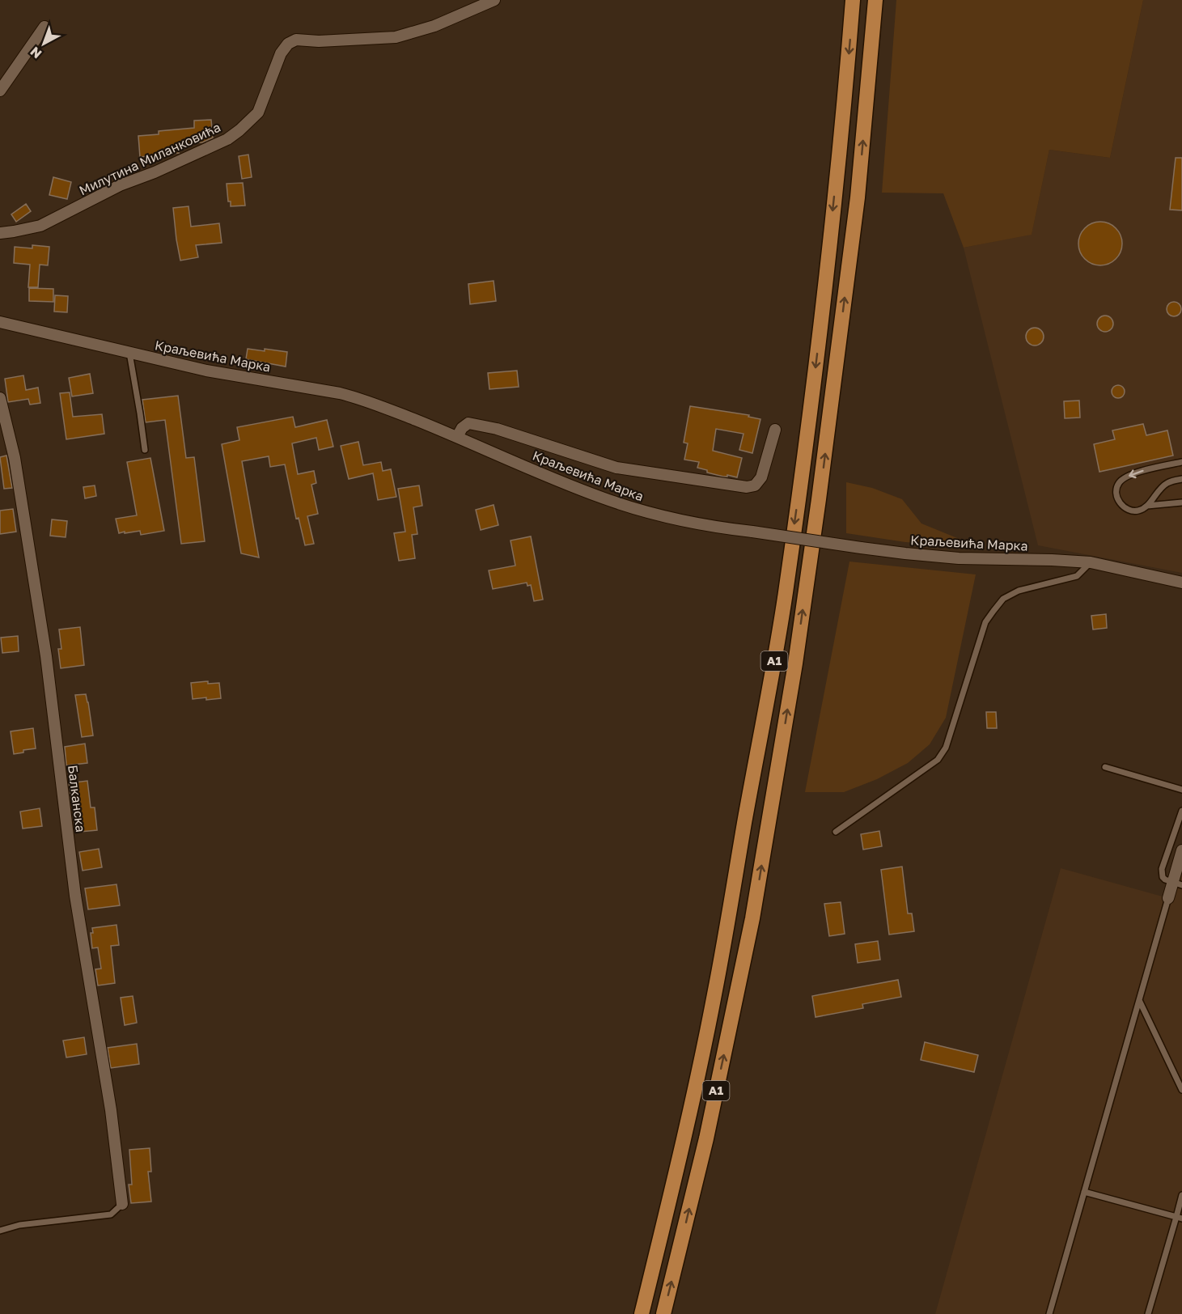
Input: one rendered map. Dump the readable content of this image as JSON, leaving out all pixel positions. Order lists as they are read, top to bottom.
{
  "streets": {
    "highway": ["A1"],
    "street": ["Милутина Миланковића", "Краљевића Марка", "Балканска"]
  },
  "north": "bottom left"
}
